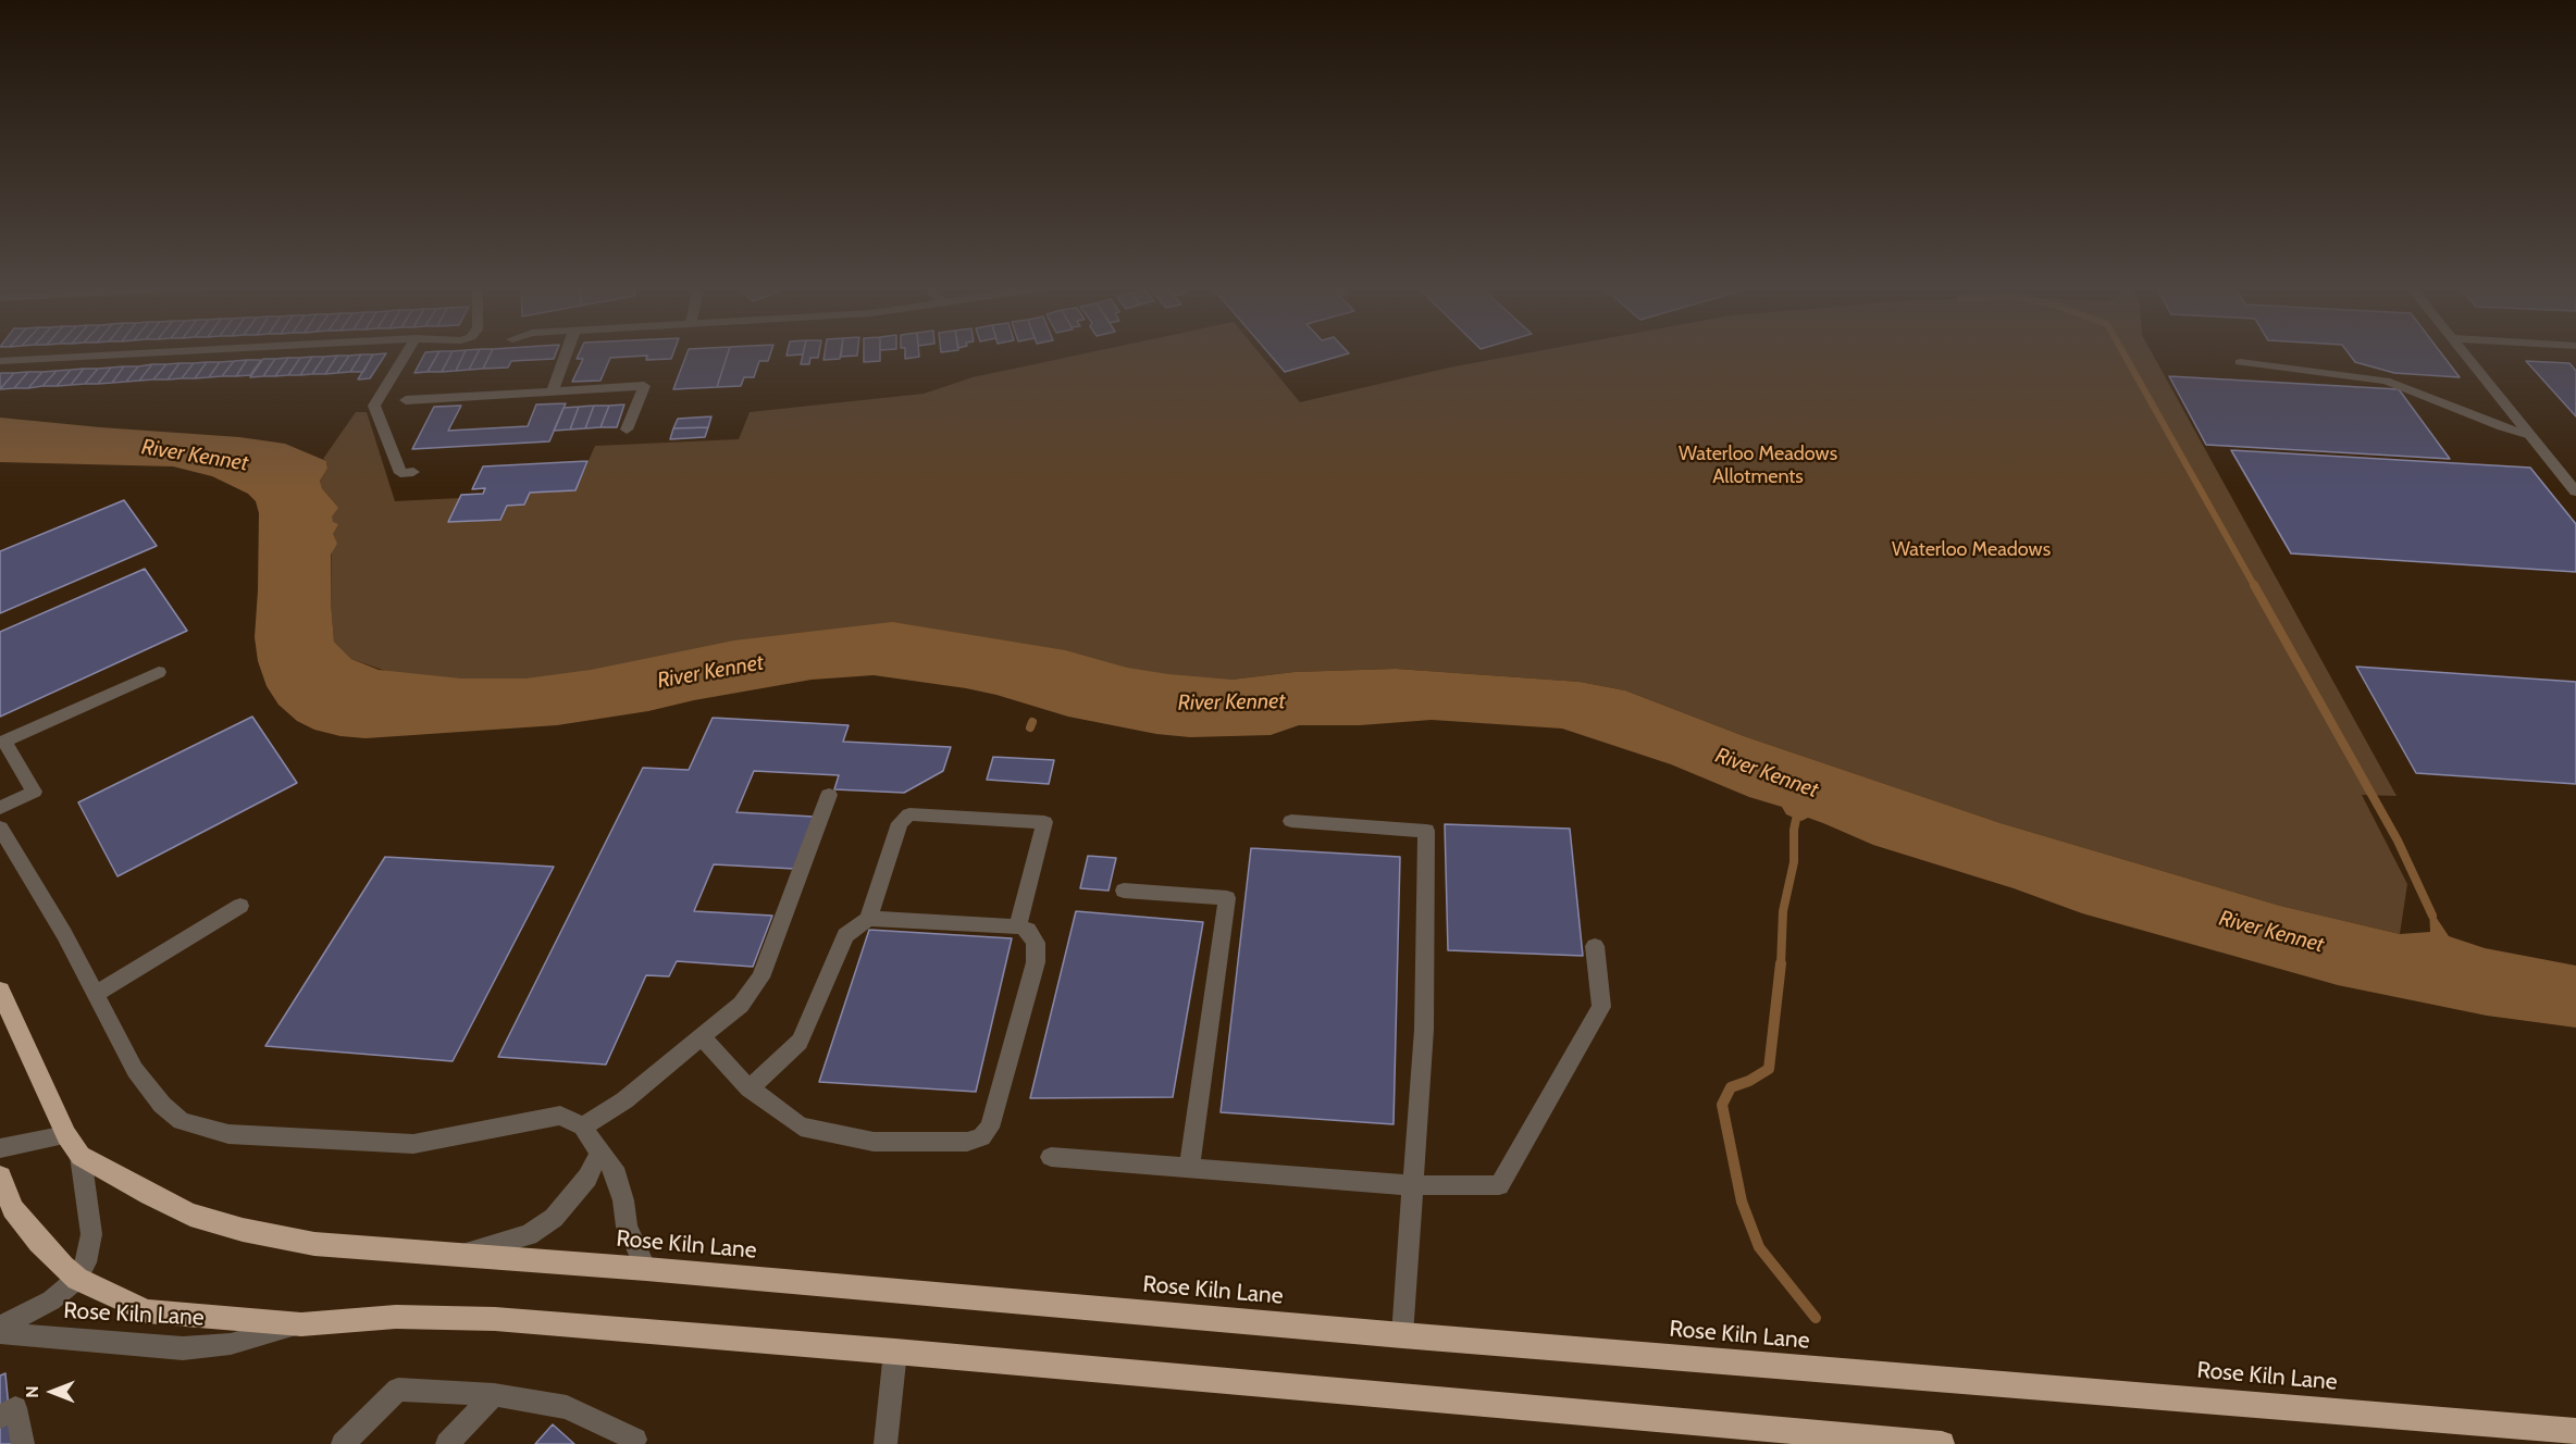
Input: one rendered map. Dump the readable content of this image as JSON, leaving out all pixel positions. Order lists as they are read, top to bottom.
{
  "streets": {
    "highway": ["Rose Kiln Lane"]
  },
  "water": ["River Kennet"],
  "parks": ["Waterloo Meadows Allotments", "Waterloo Meadows"],
  "north": "left"
}
